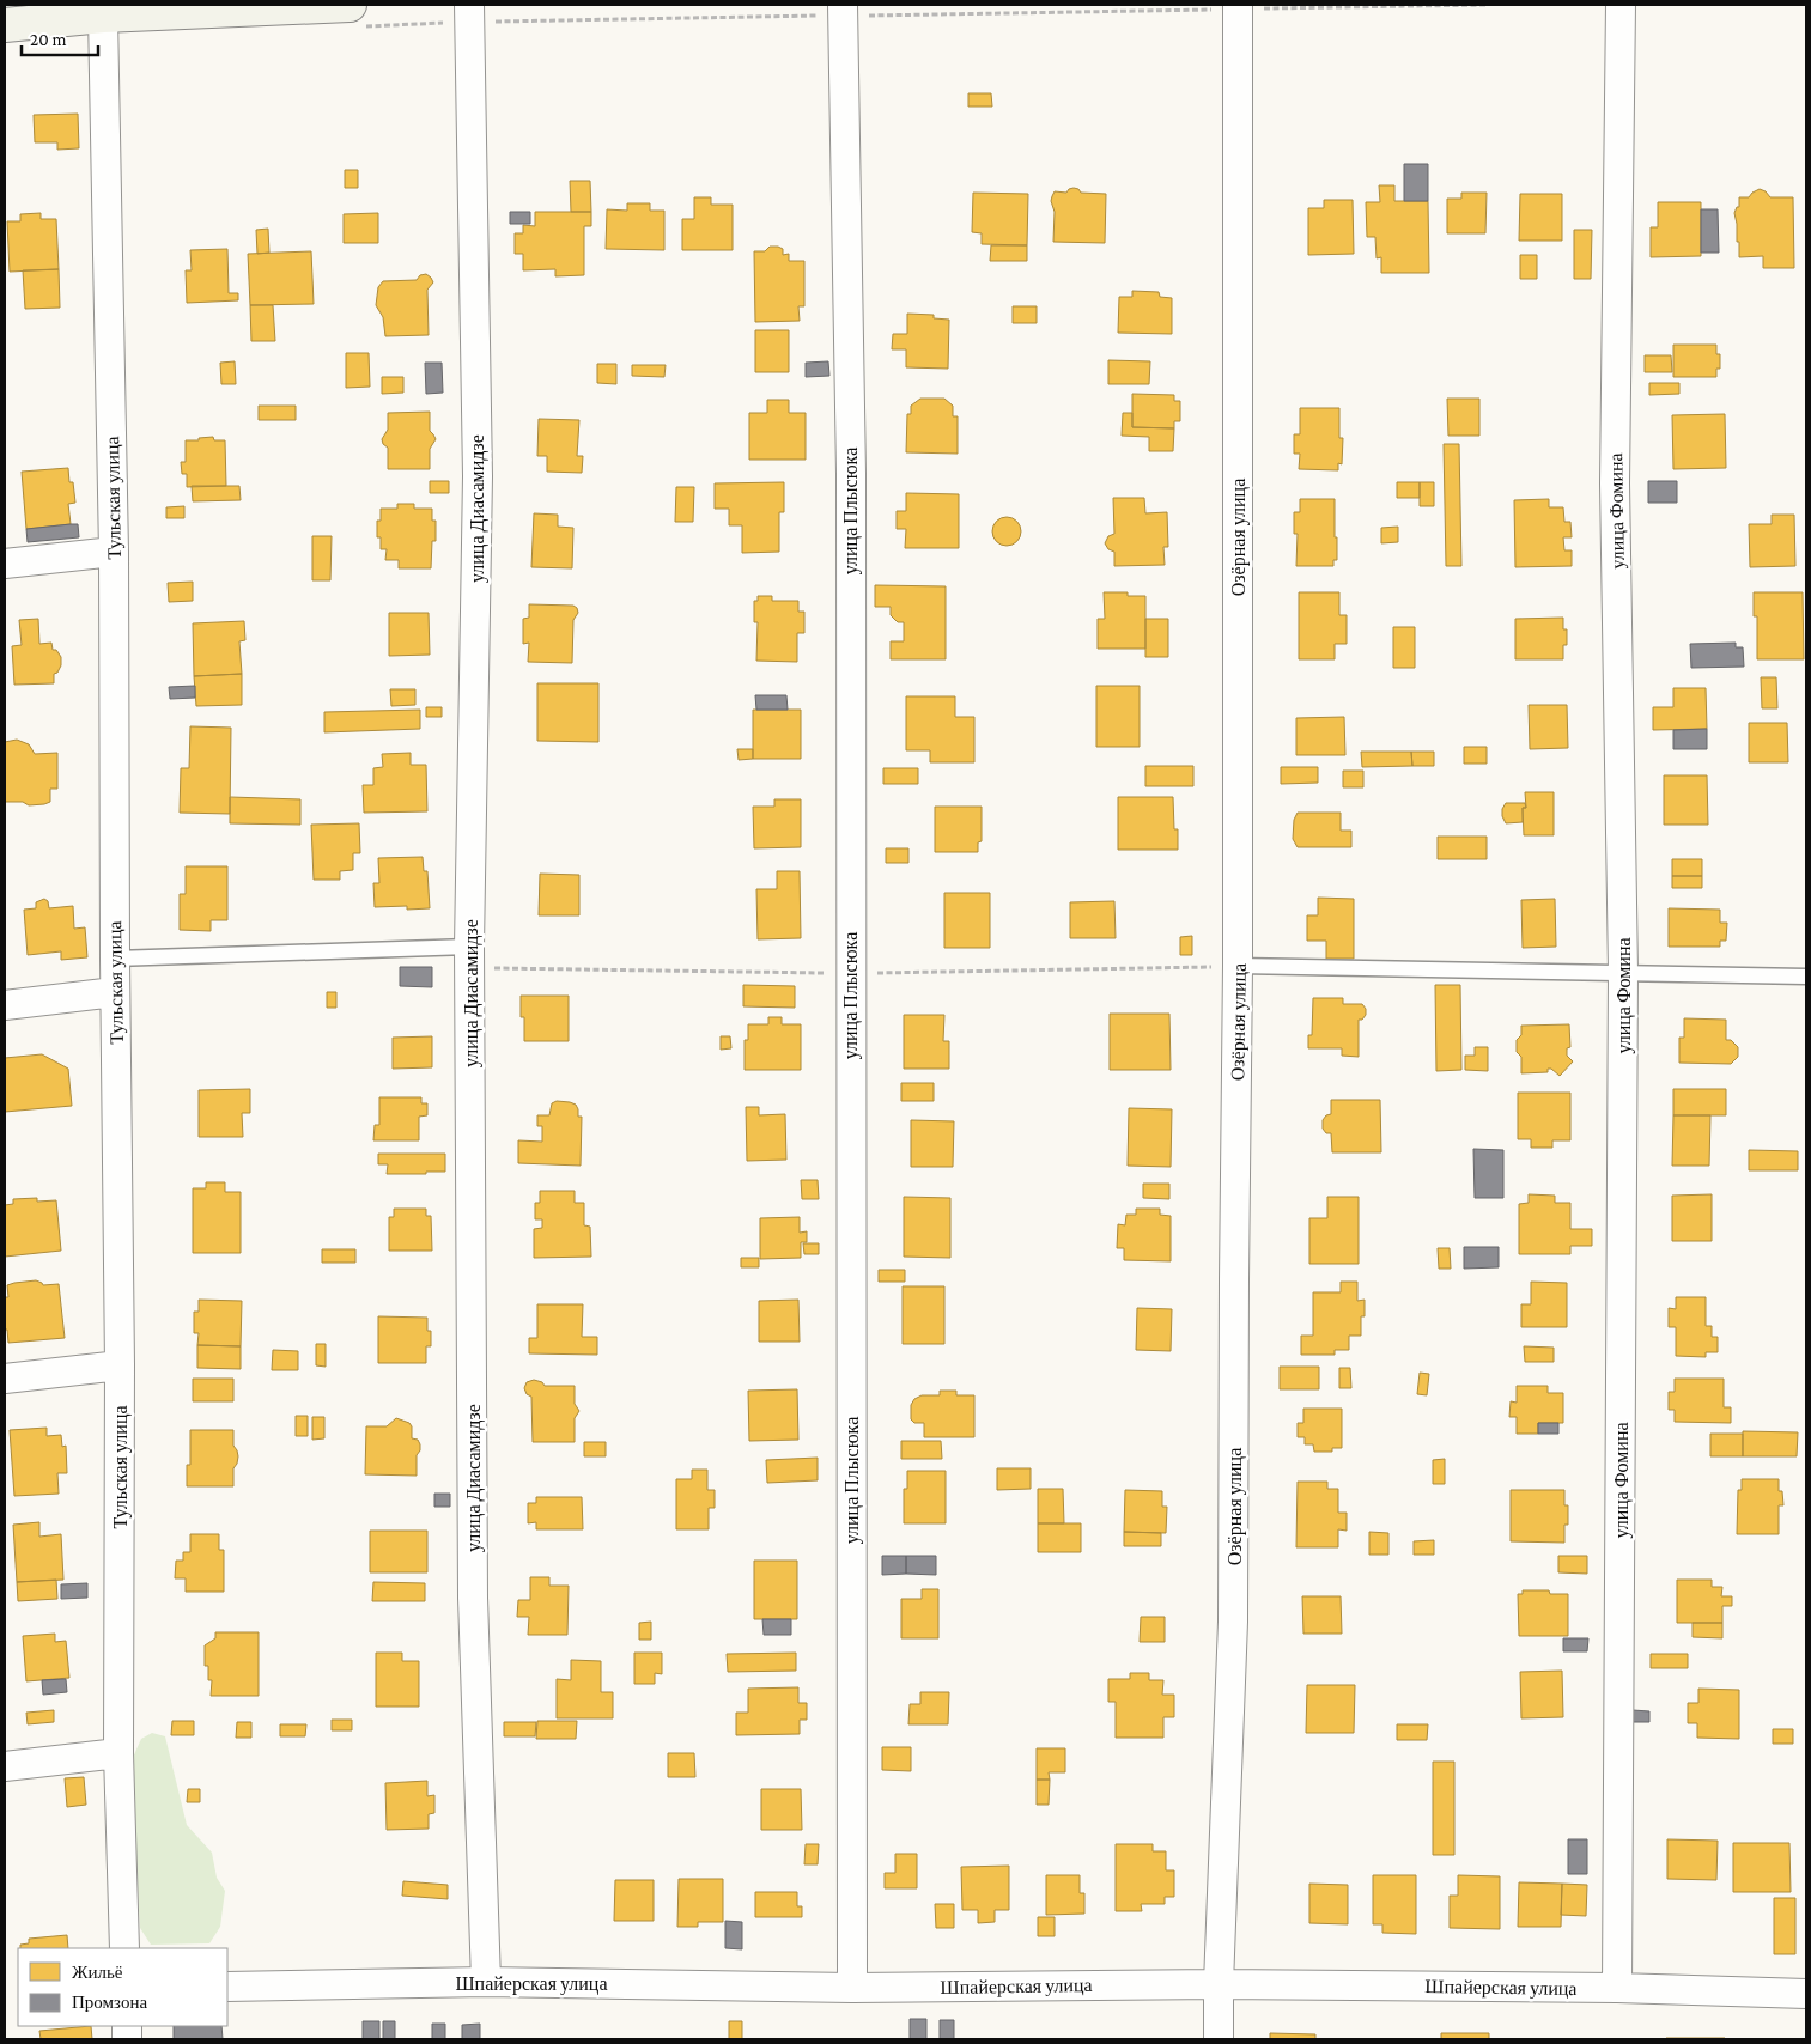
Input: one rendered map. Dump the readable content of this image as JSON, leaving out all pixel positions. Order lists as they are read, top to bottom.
{
  "streets": {
    "street": [
      "Тульская улица",
      "улица Диасамидзе",
      "улица Плысюка",
      "улица Фомина",
      "Озёрная улица",
      "Шпайерская улица"
    ]
  },
  "crossings": [
    ["улица Диасамидзе", "Шпайерская улица"],
    ["улица Плысюка", "Шпайерская улица"],
    ["улица Фомина", "Шпайерская улица"],
    ["Озёрная улица", "Шпайерская улица"]
  ],
  "legend": ["Жильё", "Промзона"],
  "scale_bar": "20 m"
}
